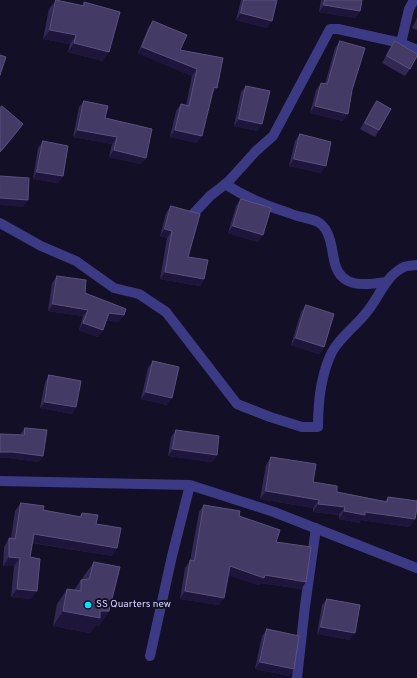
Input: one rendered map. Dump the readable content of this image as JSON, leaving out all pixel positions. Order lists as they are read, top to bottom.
{
  "places": ["SS Quarters new"]
}
